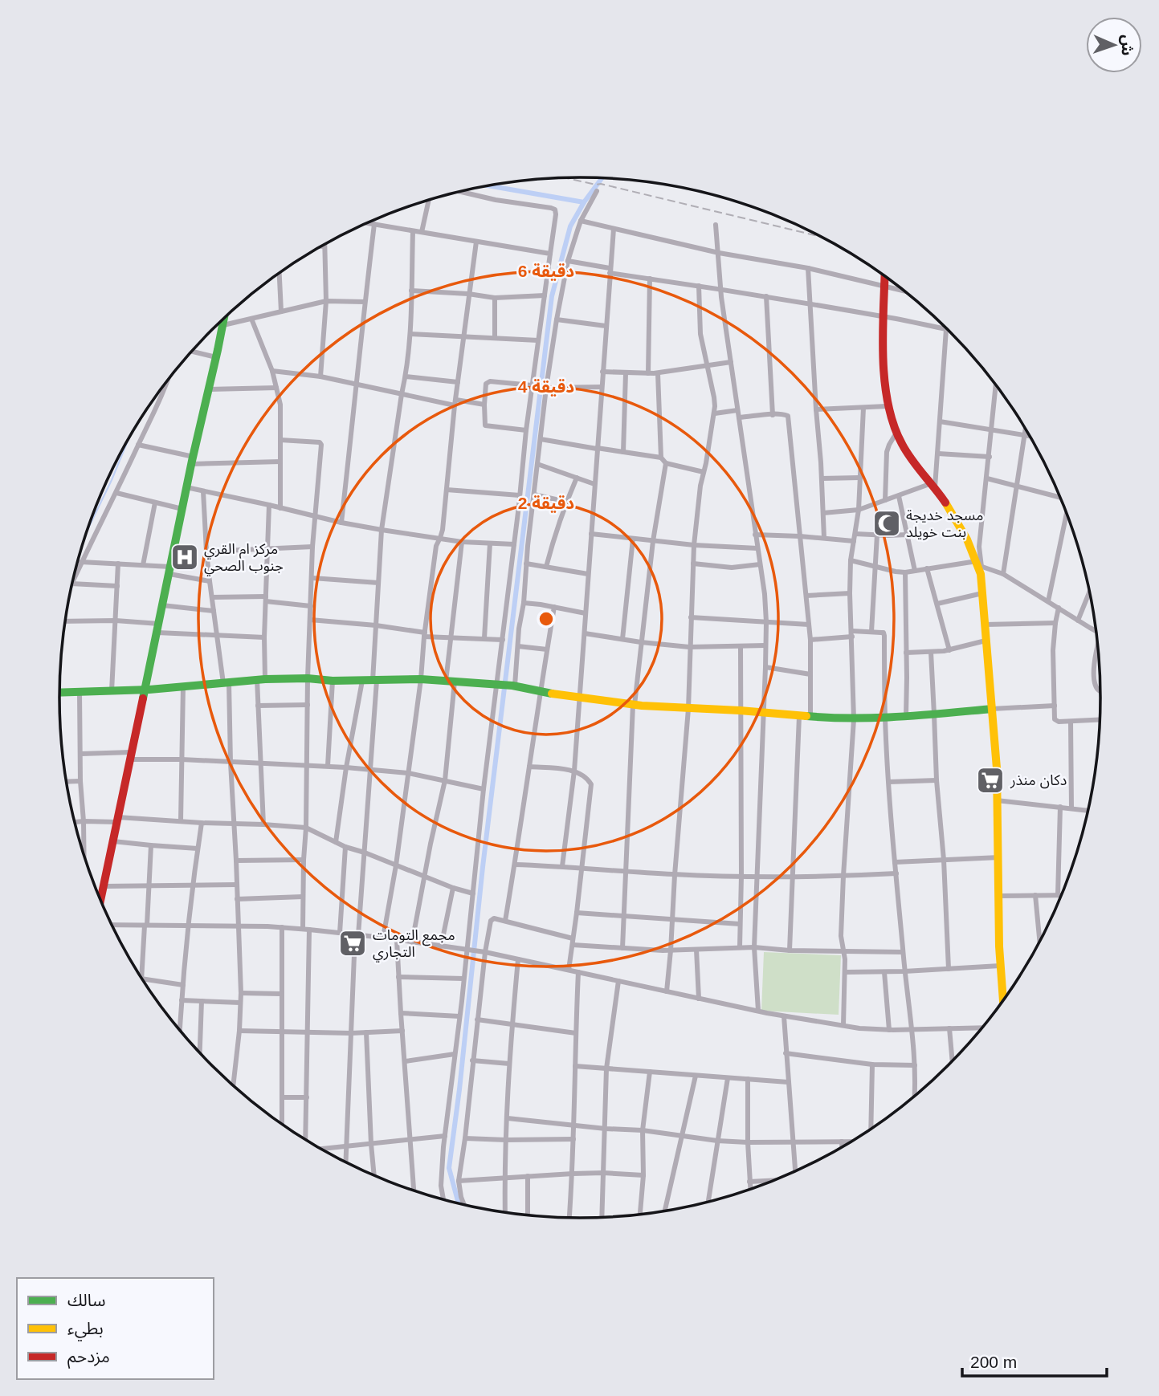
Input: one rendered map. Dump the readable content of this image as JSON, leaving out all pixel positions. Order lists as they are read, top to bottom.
{
  "places": {
    "mosque": ["مسجد خديجة بنت خويلد"],
    "hospital": ["مركز ام القري جنوب الصحي"],
    "supermarket": ["دكان منذر", "مجمع التومات التجاري"]
  },
  "legend": ["سالك", "بطيء", "مزدحم"],
  "scale_bar": "200 m",
  "north": "right",
  "rings": ["6 دقيقة", "4 دقيقة", "2 دقيقة"]
}
